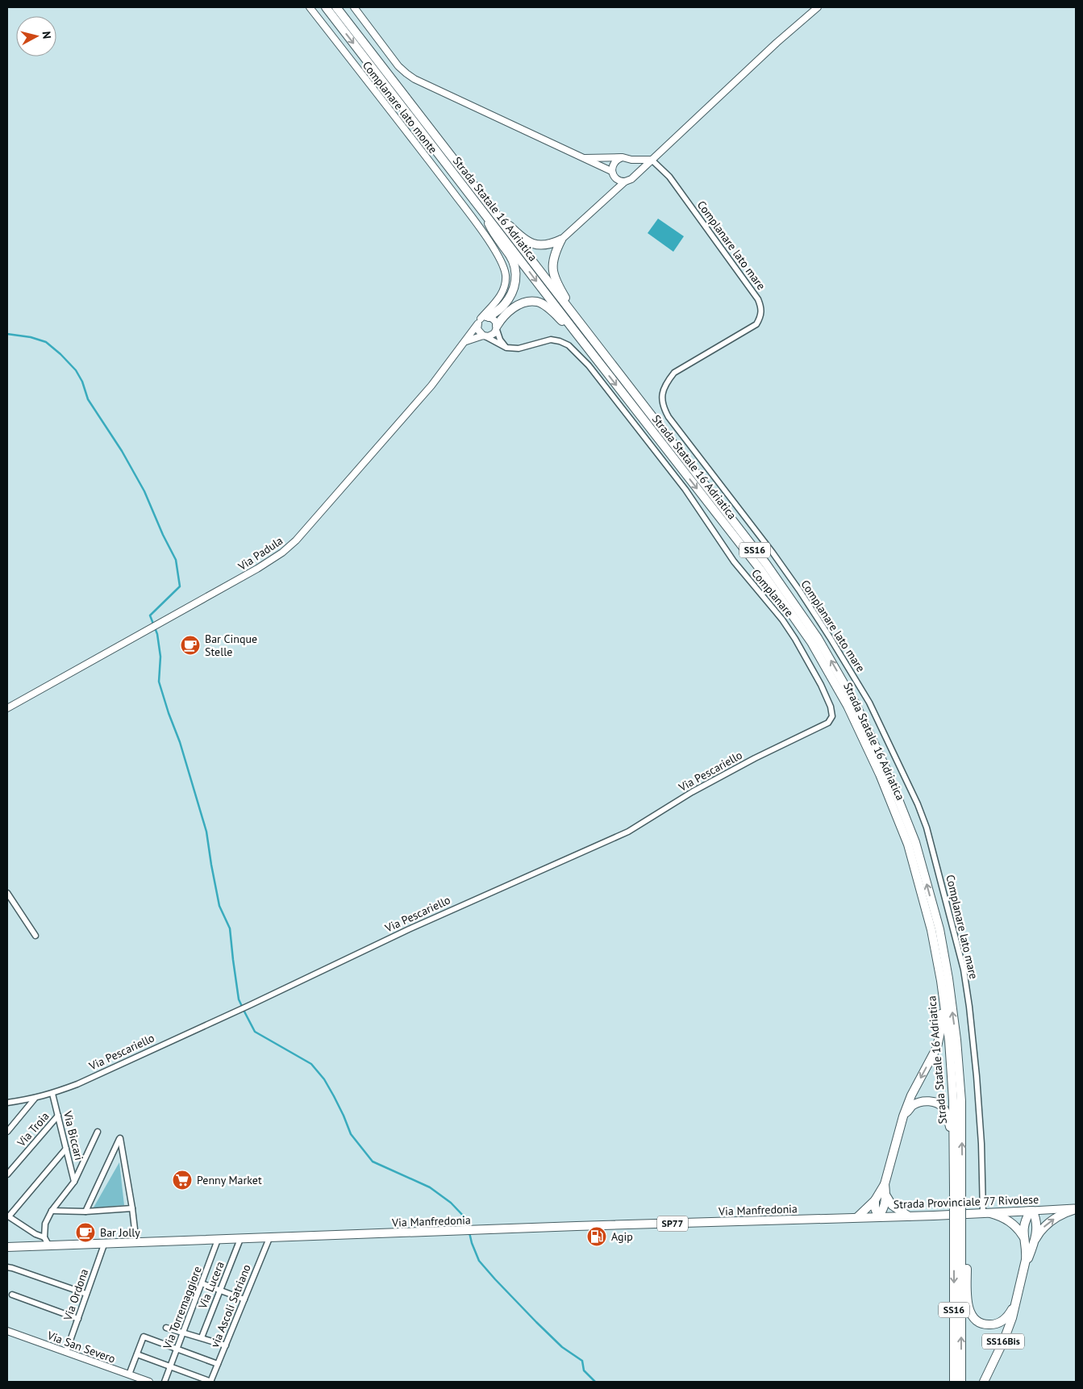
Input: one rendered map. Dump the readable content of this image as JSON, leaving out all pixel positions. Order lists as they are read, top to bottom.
{
  "streets": {
    "main road": [
      "Strada Statale 16 Adriatica",
      "SS16",
      "Strada Provinciale 77 Rivolese",
      "Via Manfredonia",
      "SP77",
      "SS16Bis"
    ],
    "street": [
      "Complanare lato monte",
      "Complanare lato mare",
      "Via Padula",
      "Complanare",
      "Via Pescariello",
      "Via Troia",
      "Via Biccari",
      "Via Lucera",
      "Via Ordona",
      "via Ascoli Satriano",
      "Via Torremaggiore",
      "Via San Severo"
    ]
  },
  "crossings": [
    ["Complanare lato monte", "Via Padula"],
    ["Complanare lato mare", "Strada Provinciale 77 Rivolese"],
    ["Complanare", "Via Pescariello"],
    ["Via Pescariello", "Via Biccari"],
    ["Via Troia", "Via Biccari"],
    ["Strada Provinciale 77 Rivolese", "Via Manfredonia"],
    ["Via Manfredonia", "Via Lucera"],
    ["Via Manfredonia", "Via Ordona"],
    ["Via Manfredonia", "via Ascoli Satriano"],
    ["Via Manfredonia", "Via Torremaggiore"],
    ["Via Ordona", "Via San Severo"]
  ],
  "places": {
    "cafe": ["Bar Cinque Stelle", "Bar Jolly"],
    "supermarket": ["Penny Market"],
    "fuel station": ["Agip"]
  },
  "north": "right"
}
